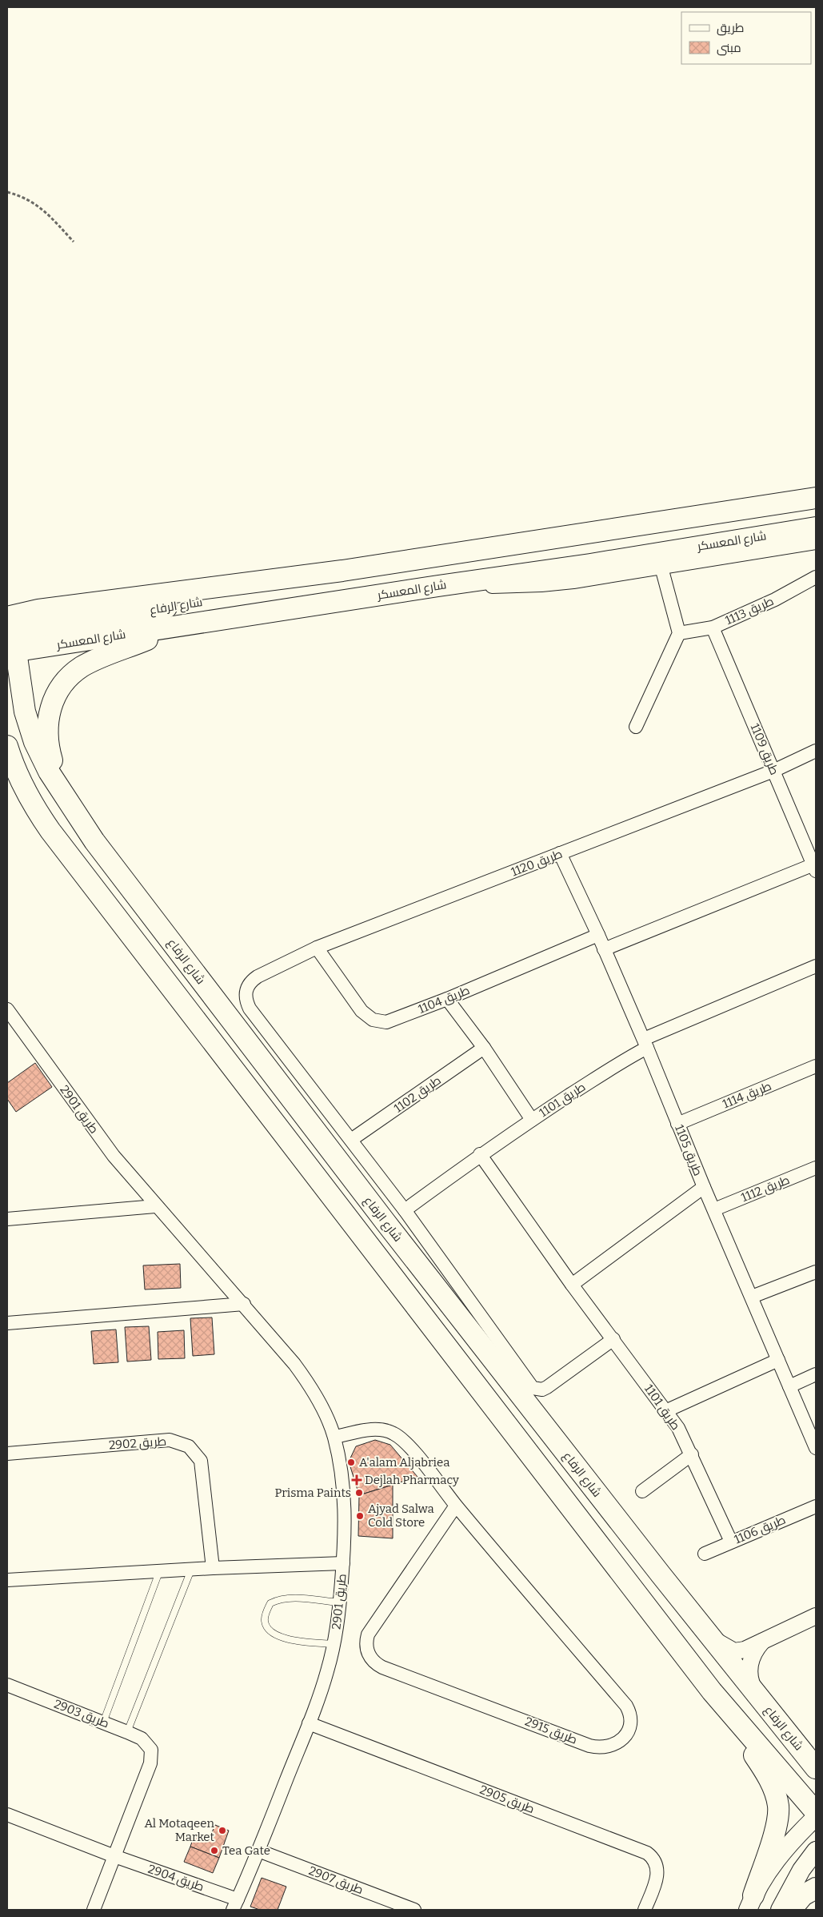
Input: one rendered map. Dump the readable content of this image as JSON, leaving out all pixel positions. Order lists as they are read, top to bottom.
{
  "streets": {
    "main road": ["شارع المعسكر", "شارع الرفاع"],
    "street": [
      "طريق 1113",
      "طريق 1109",
      "طريق 1120",
      "طريق 1104",
      "طريق 1102",
      "طريق 1114",
      "طريق 1101",
      "طريق 2901",
      "طريق 1105",
      "طريق 1112",
      "طريق 2902",
      "طريق 1106",
      "طريق 2903",
      "طريق 2915",
      "طريق 2905",
      "طريق 2904",
      "طريق 2907"
    ]
  },
  "crossings": [
    ["شارع المعسكر", "شارع الرفاع"],
    ["طريق 1113", "طريق 1109"],
    ["طريق 1109", "طريق 1120"],
    ["طريق 1120", "طريق 1104"],
    ["طريق 1120", "طريق 1102"],
    ["طريق 1120", "طريق 1105"],
    ["طريق 1104", "طريق 1105"],
    ["طريق 1114", "طريق 1105"],
    ["طريق 1101", "طريق 1105"],
    ["طريق 1101", "طريق 1106"],
    ["طريق 2901", "طريق 2915"],
    ["طريق 2901", "طريق 2905"],
    ["طريق 2901", "طريق 2904"],
    ["طريق 2901", "طريق 2907"],
    ["طريق 1105", "طريق 1112"],
    ["طريق 2903", "طريق 2904"]
  ],
  "places": {
    "other": [
      "A'alam Aljabriea",
      "Prisma Paints",
      "Ajyad Salwa Cold Store",
      "Al Motaqeen Market",
      "Tea Gate"
    ],
    "health": ["Dejlah Pharmacy"]
  },
  "legend": ["طريق", "مبنى"]
}
